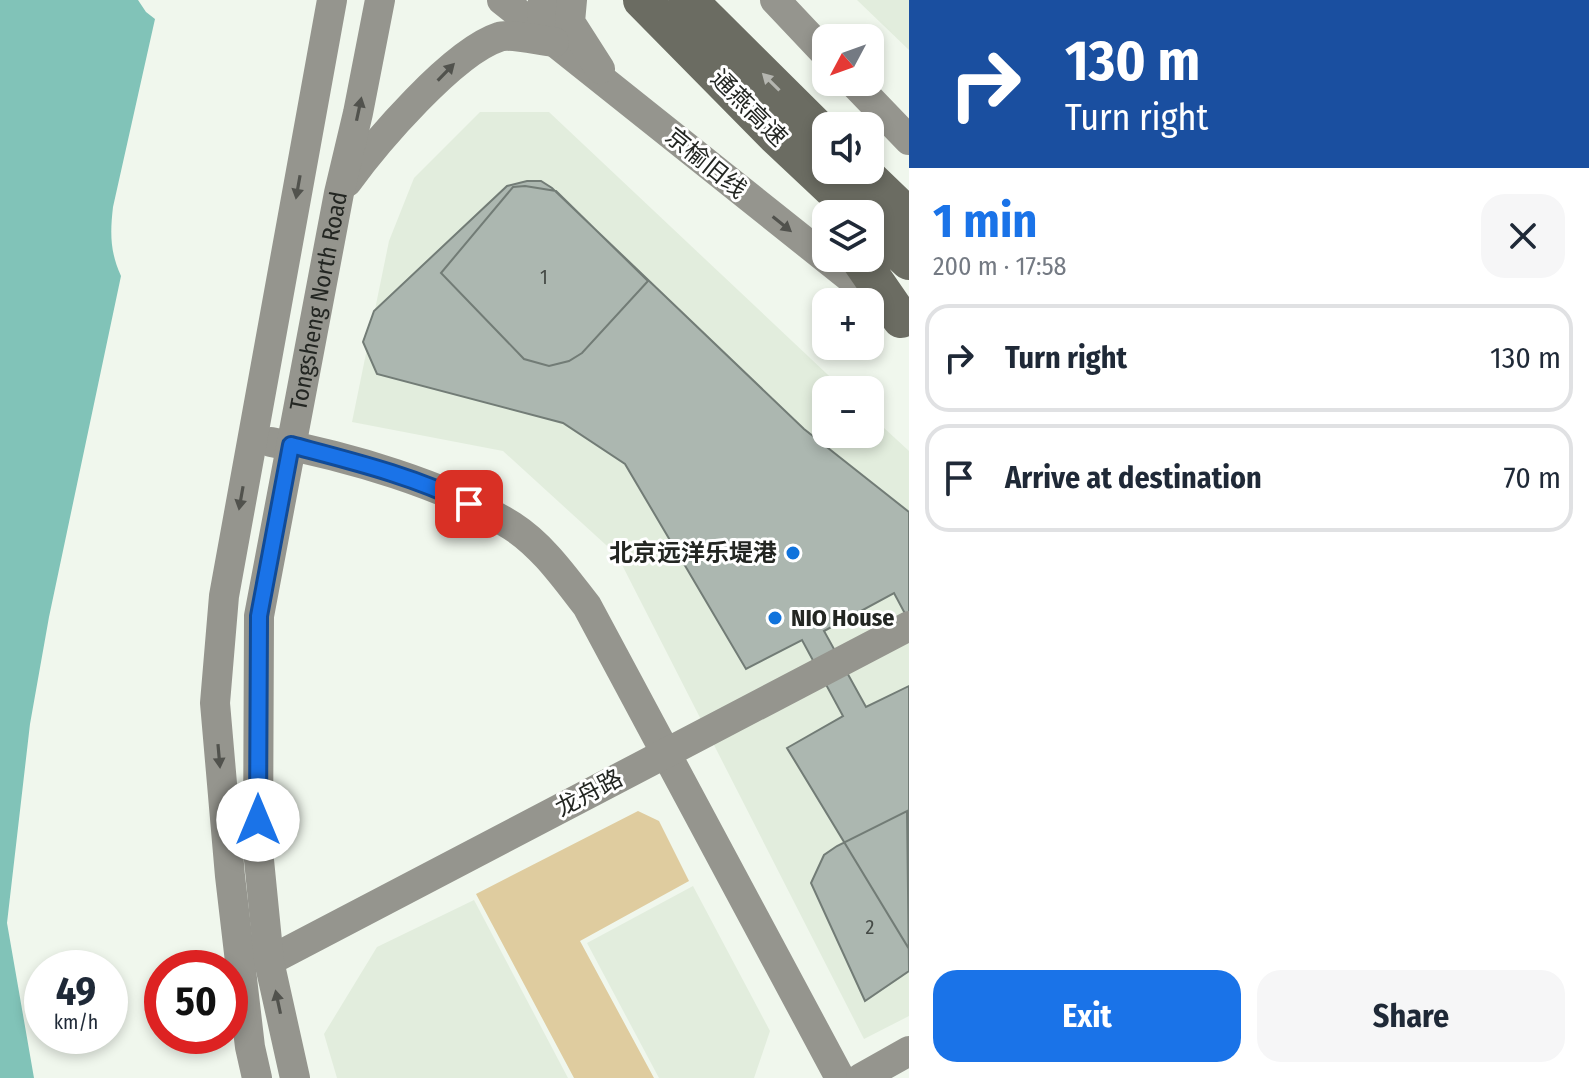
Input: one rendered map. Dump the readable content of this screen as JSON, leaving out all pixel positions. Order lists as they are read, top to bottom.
{
  "streets": {
    "highway": ["通燕高速"],
    "main road": ["京榆旧线", "Tongsheng North Road", "龙舟路"]
  },
  "crossings": [
    ["Tongsheng North Road", "龙舟路"]
  ],
  "places": ["北京远洋乐堤港", "NIO House"],
  "house_numbers": ["1", "2"],
  "north": "bottom left",
  "page": {
    "turn": ["130 m", "Turn right"],
    "map_buttons": ["+", "−"],
    "heading": ["1 min", "200 m · 17:58"],
    "list": [
      {
        "name": "Turn right",
        "value": "130 m"
      },
      {
        "name": "Arrive at destination",
        "value": "70 m"
      }
    ],
    "speed": "49 km/h",
    "limit": "50",
    "buttons": ["Exit", "Share"]
  }
}
